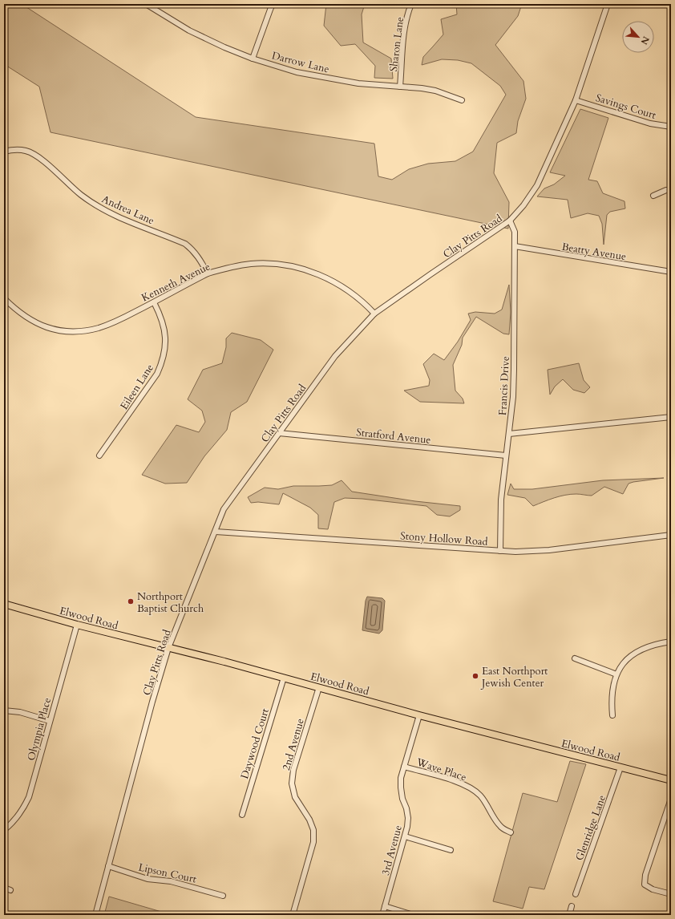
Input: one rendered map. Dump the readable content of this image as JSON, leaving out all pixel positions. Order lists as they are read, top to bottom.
{
  "streets": {
    "main road": ["Elwood Road"],
    "street": [
      "Sharon Lane",
      "Darrow Lane",
      "Savings Court",
      "Andrea Lane",
      "Clay Pitts Road",
      "Beatty Avenue",
      "Kenneth Avenue",
      "Francis Drive",
      "Eileen Lane",
      "Stratford Avenue",
      "Stony Hollow Road",
      "Olympia Place",
      "Daywood Court",
      "2nd Avenue",
      "Wave Place",
      "Glenridge Lane",
      "3rd Avenue",
      "Lipson Court"
    ]
  },
  "crossings": [
    ["Sharon Lane", "Darrow Lane"],
    ["Savings Court", "Clay Pitts Road"],
    ["Andrea Lane", "Kenneth Avenue"],
    ["Clay Pitts Road", "Kenneth Avenue"],
    ["Clay Pitts Road", "Francis Drive"],
    ["Clay Pitts Road", "Stratford Avenue"],
    ["Clay Pitts Road", "Stony Hollow Road"],
    ["Clay Pitts Road", "Elwood Road"],
    ["Clay Pitts Road", "Lipson Court"],
    ["Beatty Avenue", "Francis Drive"],
    ["Kenneth Avenue", "Eileen Lane"],
    ["Francis Drive", "Stratford Avenue"],
    ["Francis Drive", "Stony Hollow Road"],
    ["Elwood Road", "Olympia Place"],
    ["Elwood Road", "Daywood Court"],
    ["Elwood Road", "2nd Avenue"],
    ["Elwood Road", "Glenridge Lane"],
    ["Elwood Road", "3rd Avenue"],
    ["Wave Place", "3rd Avenue"]
  ],
  "places": ["Northport Baptist Church", "East Northport Jewish Center"],
  "north": "bottom right"
}
